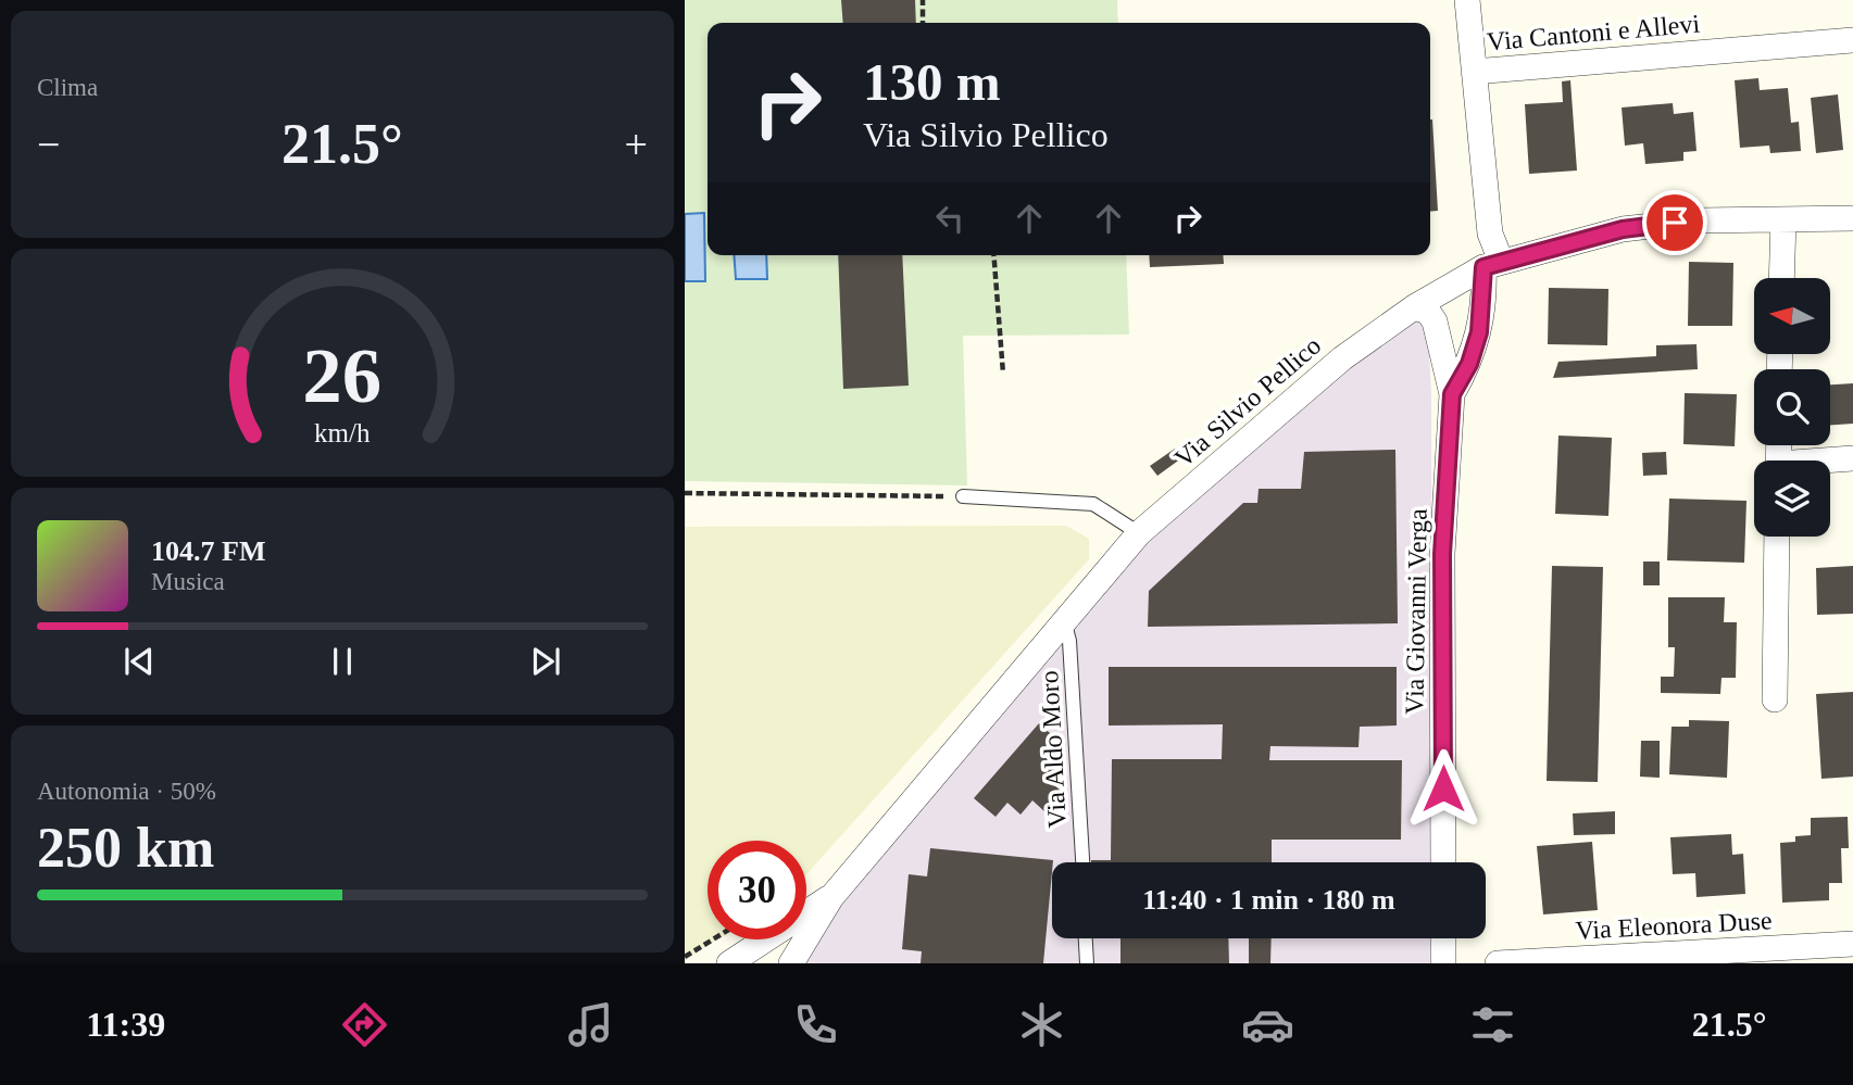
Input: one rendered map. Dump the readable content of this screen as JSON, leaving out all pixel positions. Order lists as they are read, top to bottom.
{
  "streets": {
    "street": [
      "Via Cantoni e Allevi",
      "Via Silvio Pellico",
      "Via Giovanni Verga",
      "Via Eleonora Duse"
    ],
    "lane": ["Via Aldo Moro"]
  },
  "crossings": [
    ["Via Silvio Pellico", "Via Giovanni Verga"],
    ["Via Silvio Pellico", "Via Aldo Moro"]
  ],
  "north": "left",
  "page": {
    "tile": [
      "Clima",
      ["Autonomia · 50%", "250 km"]
    ],
    "turn": ["130 m", "Via Silvio Pellico"],
    "heat": ["−", "21.5°", "+"],
    "song": ["104.7 FM", "Musica"],
    "limit": "30",
    "trip": "11:40 · 1 min · 180 m",
    "tabs": ["11:39", "21.5°"],
    "gauge": ["26", "km/h"]
  }
}
